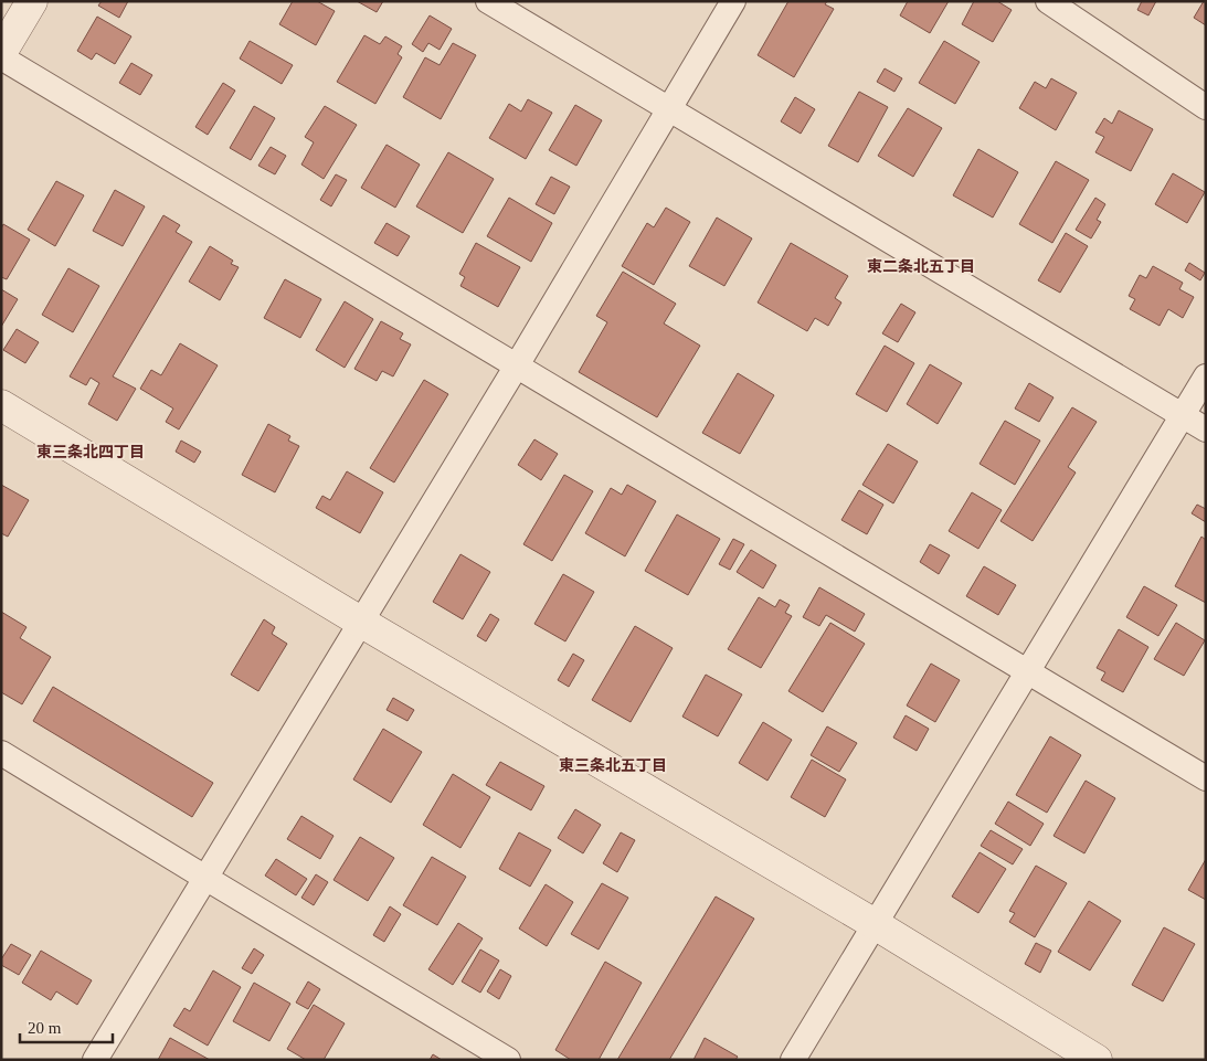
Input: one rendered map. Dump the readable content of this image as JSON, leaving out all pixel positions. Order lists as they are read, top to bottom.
{
  "districts": ["東二条北五丁目", "東三条北四丁目", "東三条北五丁目"],
  "scale_bar": "20 m"
}
